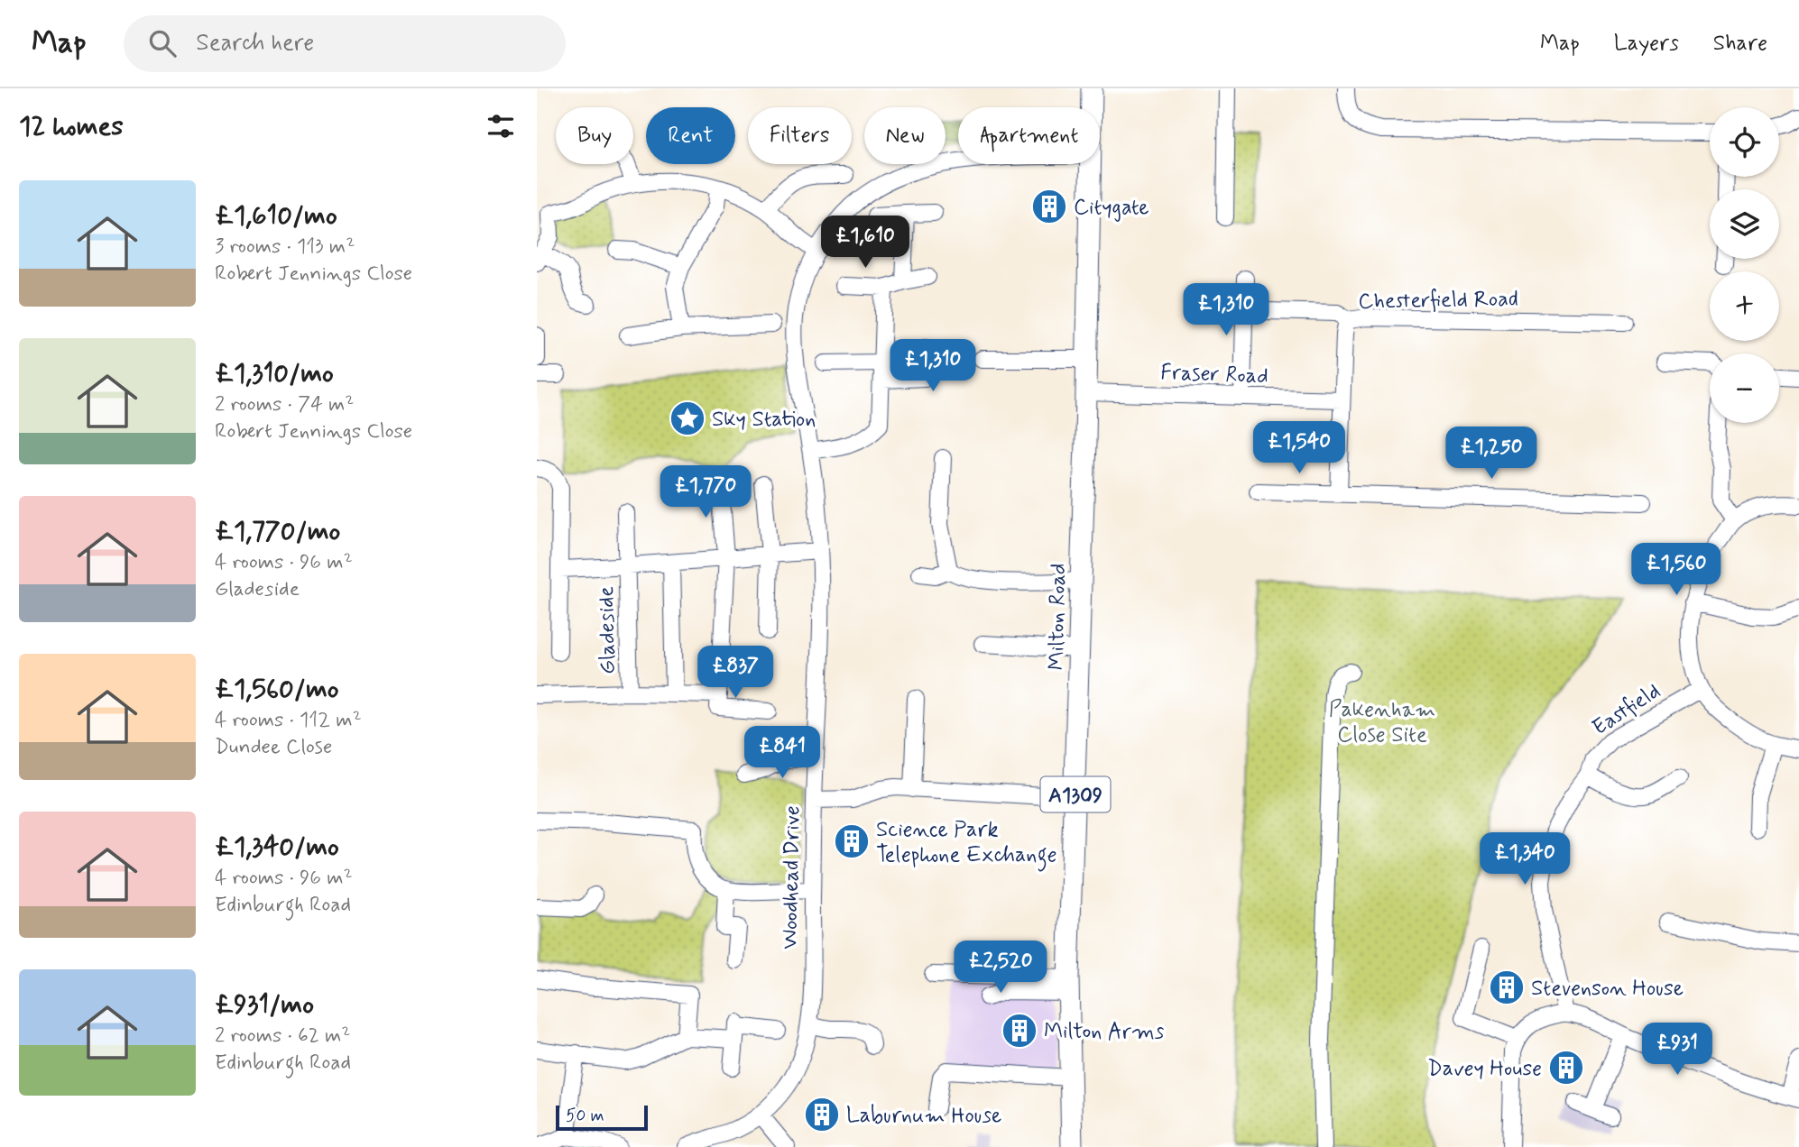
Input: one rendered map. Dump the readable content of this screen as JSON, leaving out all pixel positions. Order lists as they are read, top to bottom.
{
  "streets": {
    "main road": ["Milton Road", "A1309"],
    "street": [
      "Chesterfield Road",
      "Fraser Road",
      "Gladeside",
      "Eastfield",
      "Woodhead Drive"
    ]
  },
  "crossings": [
    ["Chesterfield Road", "Fraser Road"],
    ["Fraser Road", "Milton Road"],
    ["Gladeside", "Woodhead Drive"]
  ],
  "parks": ["Pakenham Close Site"],
  "places": {
    "building": [
      "Citygate",
      "Science Park Telephone Exchange",
      "Stevenson House",
      "Milton Arms",
      "Davey House",
      "Laburnum House"
    ],
    "place": ["Sky Station"]
  },
  "scale_bar": "50 m",
  "page": {
    "header": "Map",
    "search": "Search here",
    "nav": ["Map", "Layers", "Share"],
    "heading": "12 homes",
    "map_buttons": ["+", "−"],
    "chip": [
      "Buy",
      "Rent",
      "Filters",
      "New",
      "Apartment"
    ],
    "list": [
      {
        "name": "£1,610/mo",
        "note": "3 rooms · 113 m² · Robert Jennings Close"
      },
      {
        "name": "£1,310/mo",
        "note": "2 rooms · 74 m² · Robert Jennings Close"
      },
      {
        "name": "£1,770/mo",
        "note": "4 rooms · 96 m² · Gladeside"
      },
      {
        "name": "£1,560/mo",
        "note": "4 rooms · 112 m² · Dundee Close"
      },
      {
        "name": "£1,340/mo",
        "note": "4 rooms · 96 m² · Edinburgh Road"
      },
      {
        "name": "£931/mo",
        "note": "2 rooms · 62 m² · Edinburgh Road"
      }
    ],
    "price": [
      "£1,610",
      "£1,310",
      "£1,310",
      "£1,540",
      "£1,250",
      "£1,770",
      "£1,560",
      "£837",
      "£841",
      "£1,340",
      "£2,520",
      "£931"
    ],
    "scale": "50 m"
  }
}
